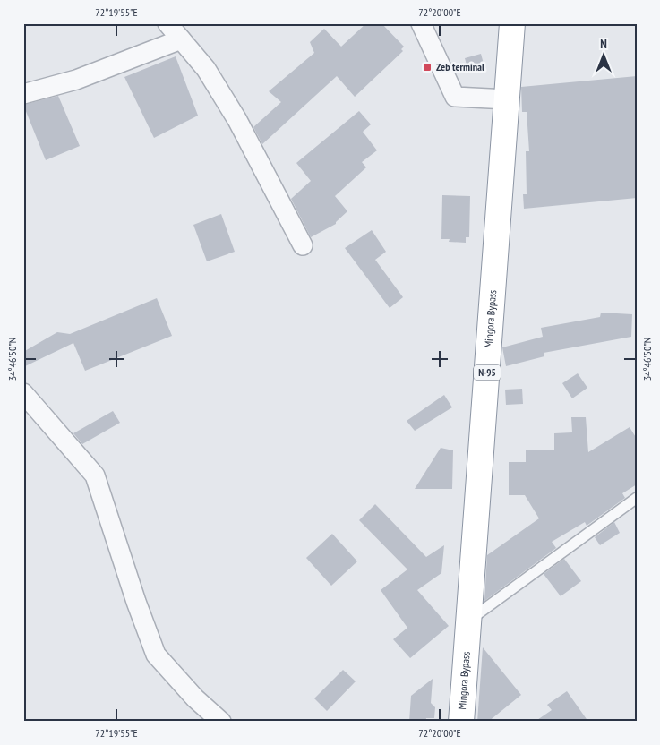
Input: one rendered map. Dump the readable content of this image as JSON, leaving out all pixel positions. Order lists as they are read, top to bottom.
{
  "streets": {
    "highway": ["Mingora Bypass", "N-95"]
  },
  "places": {
    "transit": ["Zeb terminal"]
  },
  "north": "top",
  "coordinates": ["72°19'55\"E", "72°20'00\"E", "34°46'50\"N"]
}
